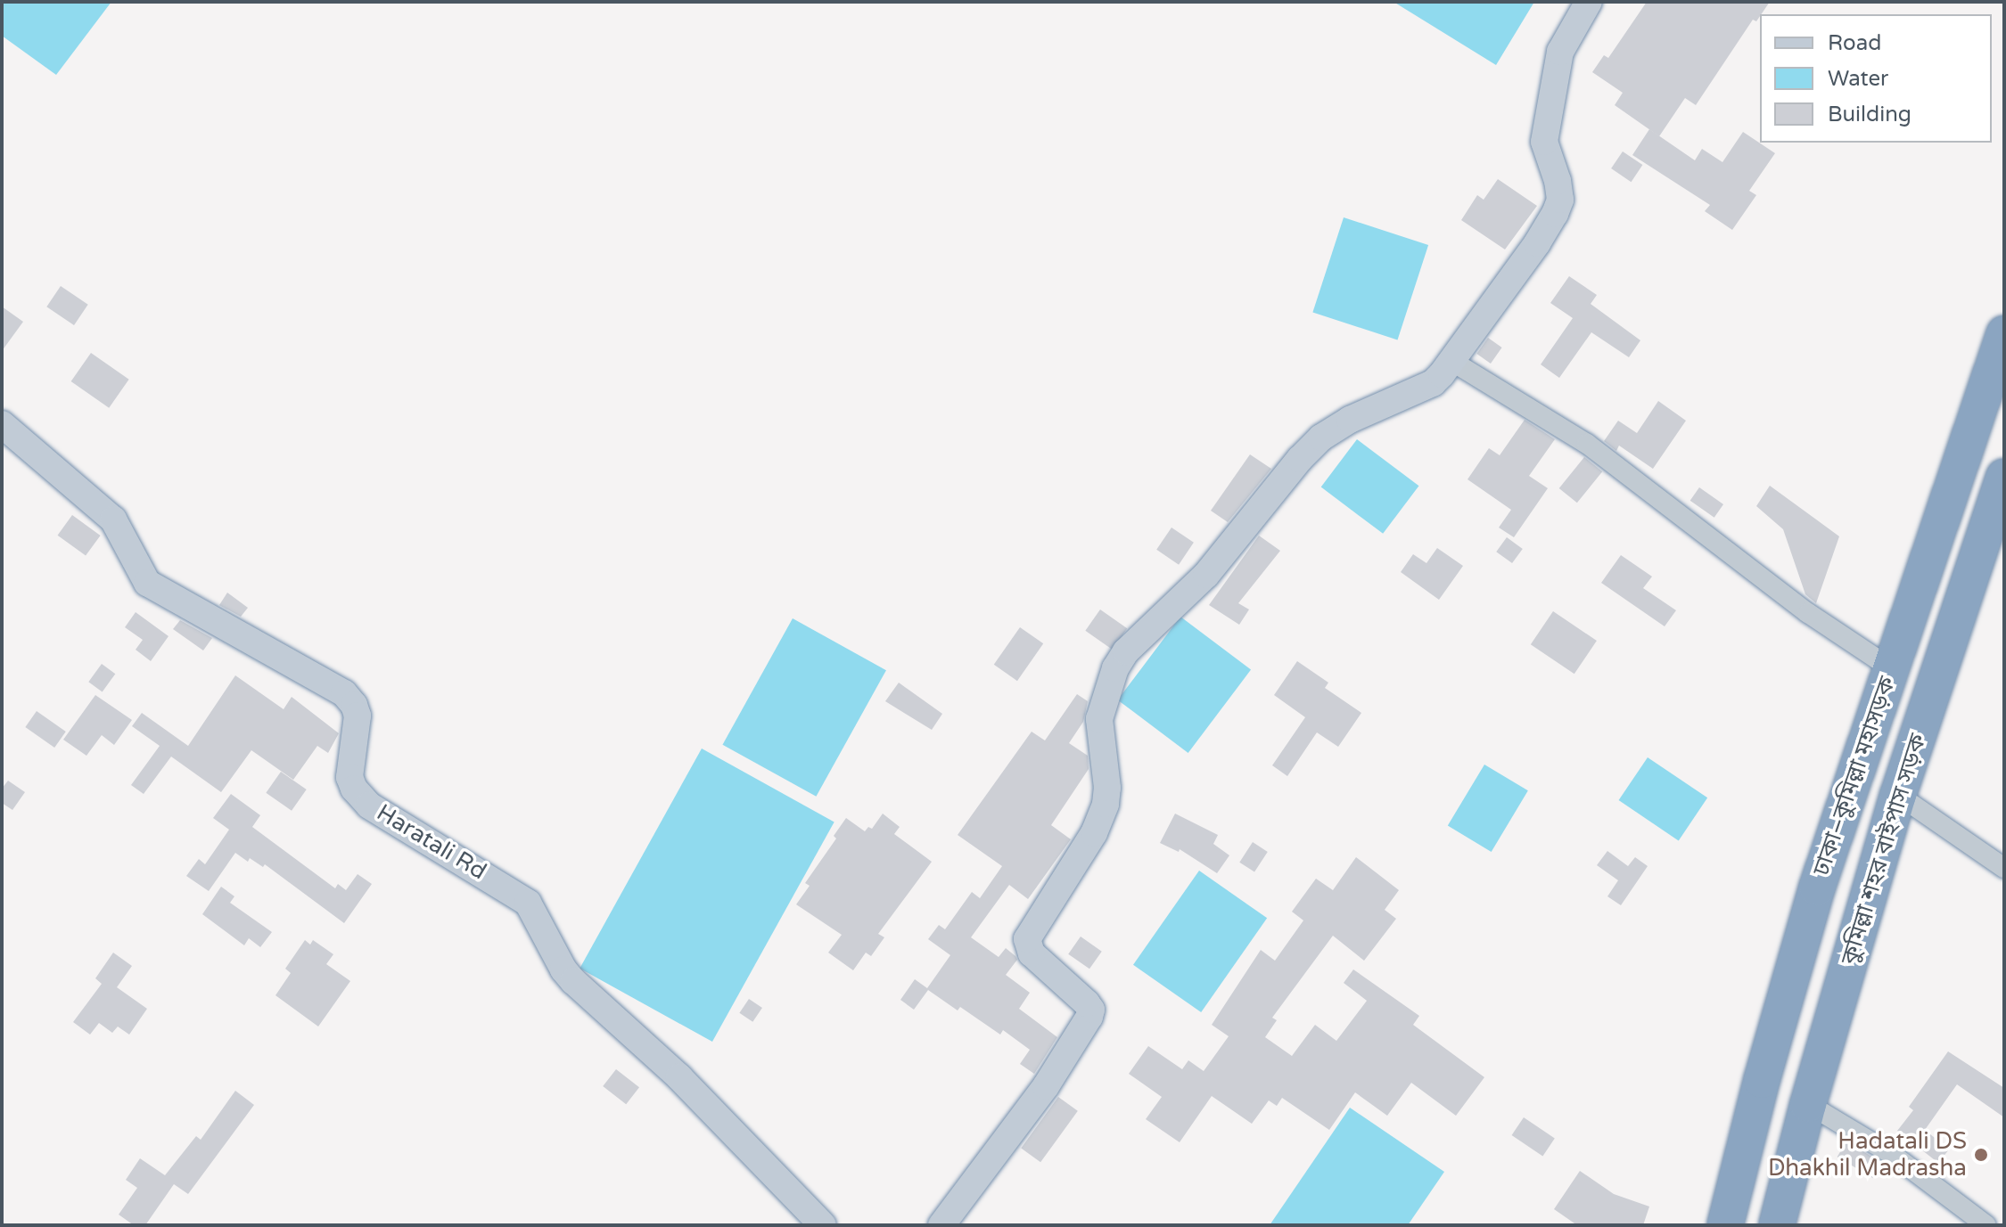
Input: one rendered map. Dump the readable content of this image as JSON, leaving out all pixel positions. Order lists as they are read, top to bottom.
{
  "streets": {
    "highway": ["ঢাকা–কুমিল্লা মহাসড়ক", "কুমিল্লা শহর বাইপাস সড়ক"],
    "street": ["Haratali Rd"]
  },
  "places": ["Hadatali DS Dhakhil Madrasha"],
  "legend": ["Road", "Water", "Building"]
}
